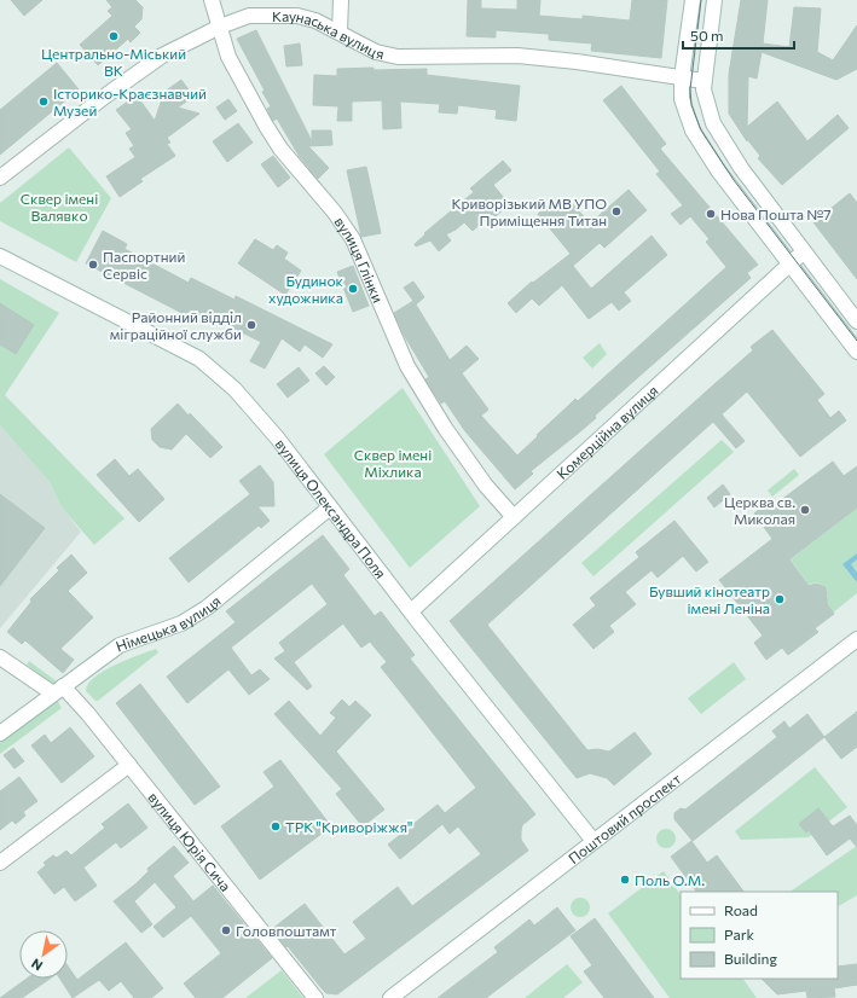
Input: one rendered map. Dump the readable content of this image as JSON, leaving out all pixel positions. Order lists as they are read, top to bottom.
{
  "streets": {
    "street": [
      "Каунаська вулиця",
      "вулиця Глінки",
      "Комерційна вулиця",
      "вулиця Олександра Поля",
      "Німецька вулиця",
      "Поштовий проспект",
      "вулиця Юрія Сича"
    ]
  },
  "crossings": [
    ["Каунаська вулиця", "вулиця Глінки"],
    ["вулиця Глінки", "Комерційна вулиця"],
    ["Комерційна вулиця", "вулиця Олександра Поля"],
    ["вулиця Олександра Поля", "Німецька вулиця"],
    ["вулиця Олександра Поля", "Поштовий проспект"],
    ["Німецька вулиця", "вулиця Юрія Сича"]
  ],
  "parks": ["Сквер імені Валявкo", "Сквер імені Міхлика"],
  "places": [
    "Центрально-Міський ВК",
    "Історико-Краєзнавчий Музей",
    "Криворізький МВ УПО Приміщення Титан",
    "Нова Пошта №7",
    "Паспортний Сервіс",
    "Будинок художника",
    "Районний вiддiл мiграцiйної служби",
    "Церква св. Миколая",
    "Бувший кінотеатр імені Леніна",
    "ТРК \"Криворіжжя\"",
    "Поль О.М.",
    "Головпоштамт"
  ],
  "legend": ["Road", "Park", "Building"],
  "scale_bar": "50 m",
  "north": "bottom left"
}
